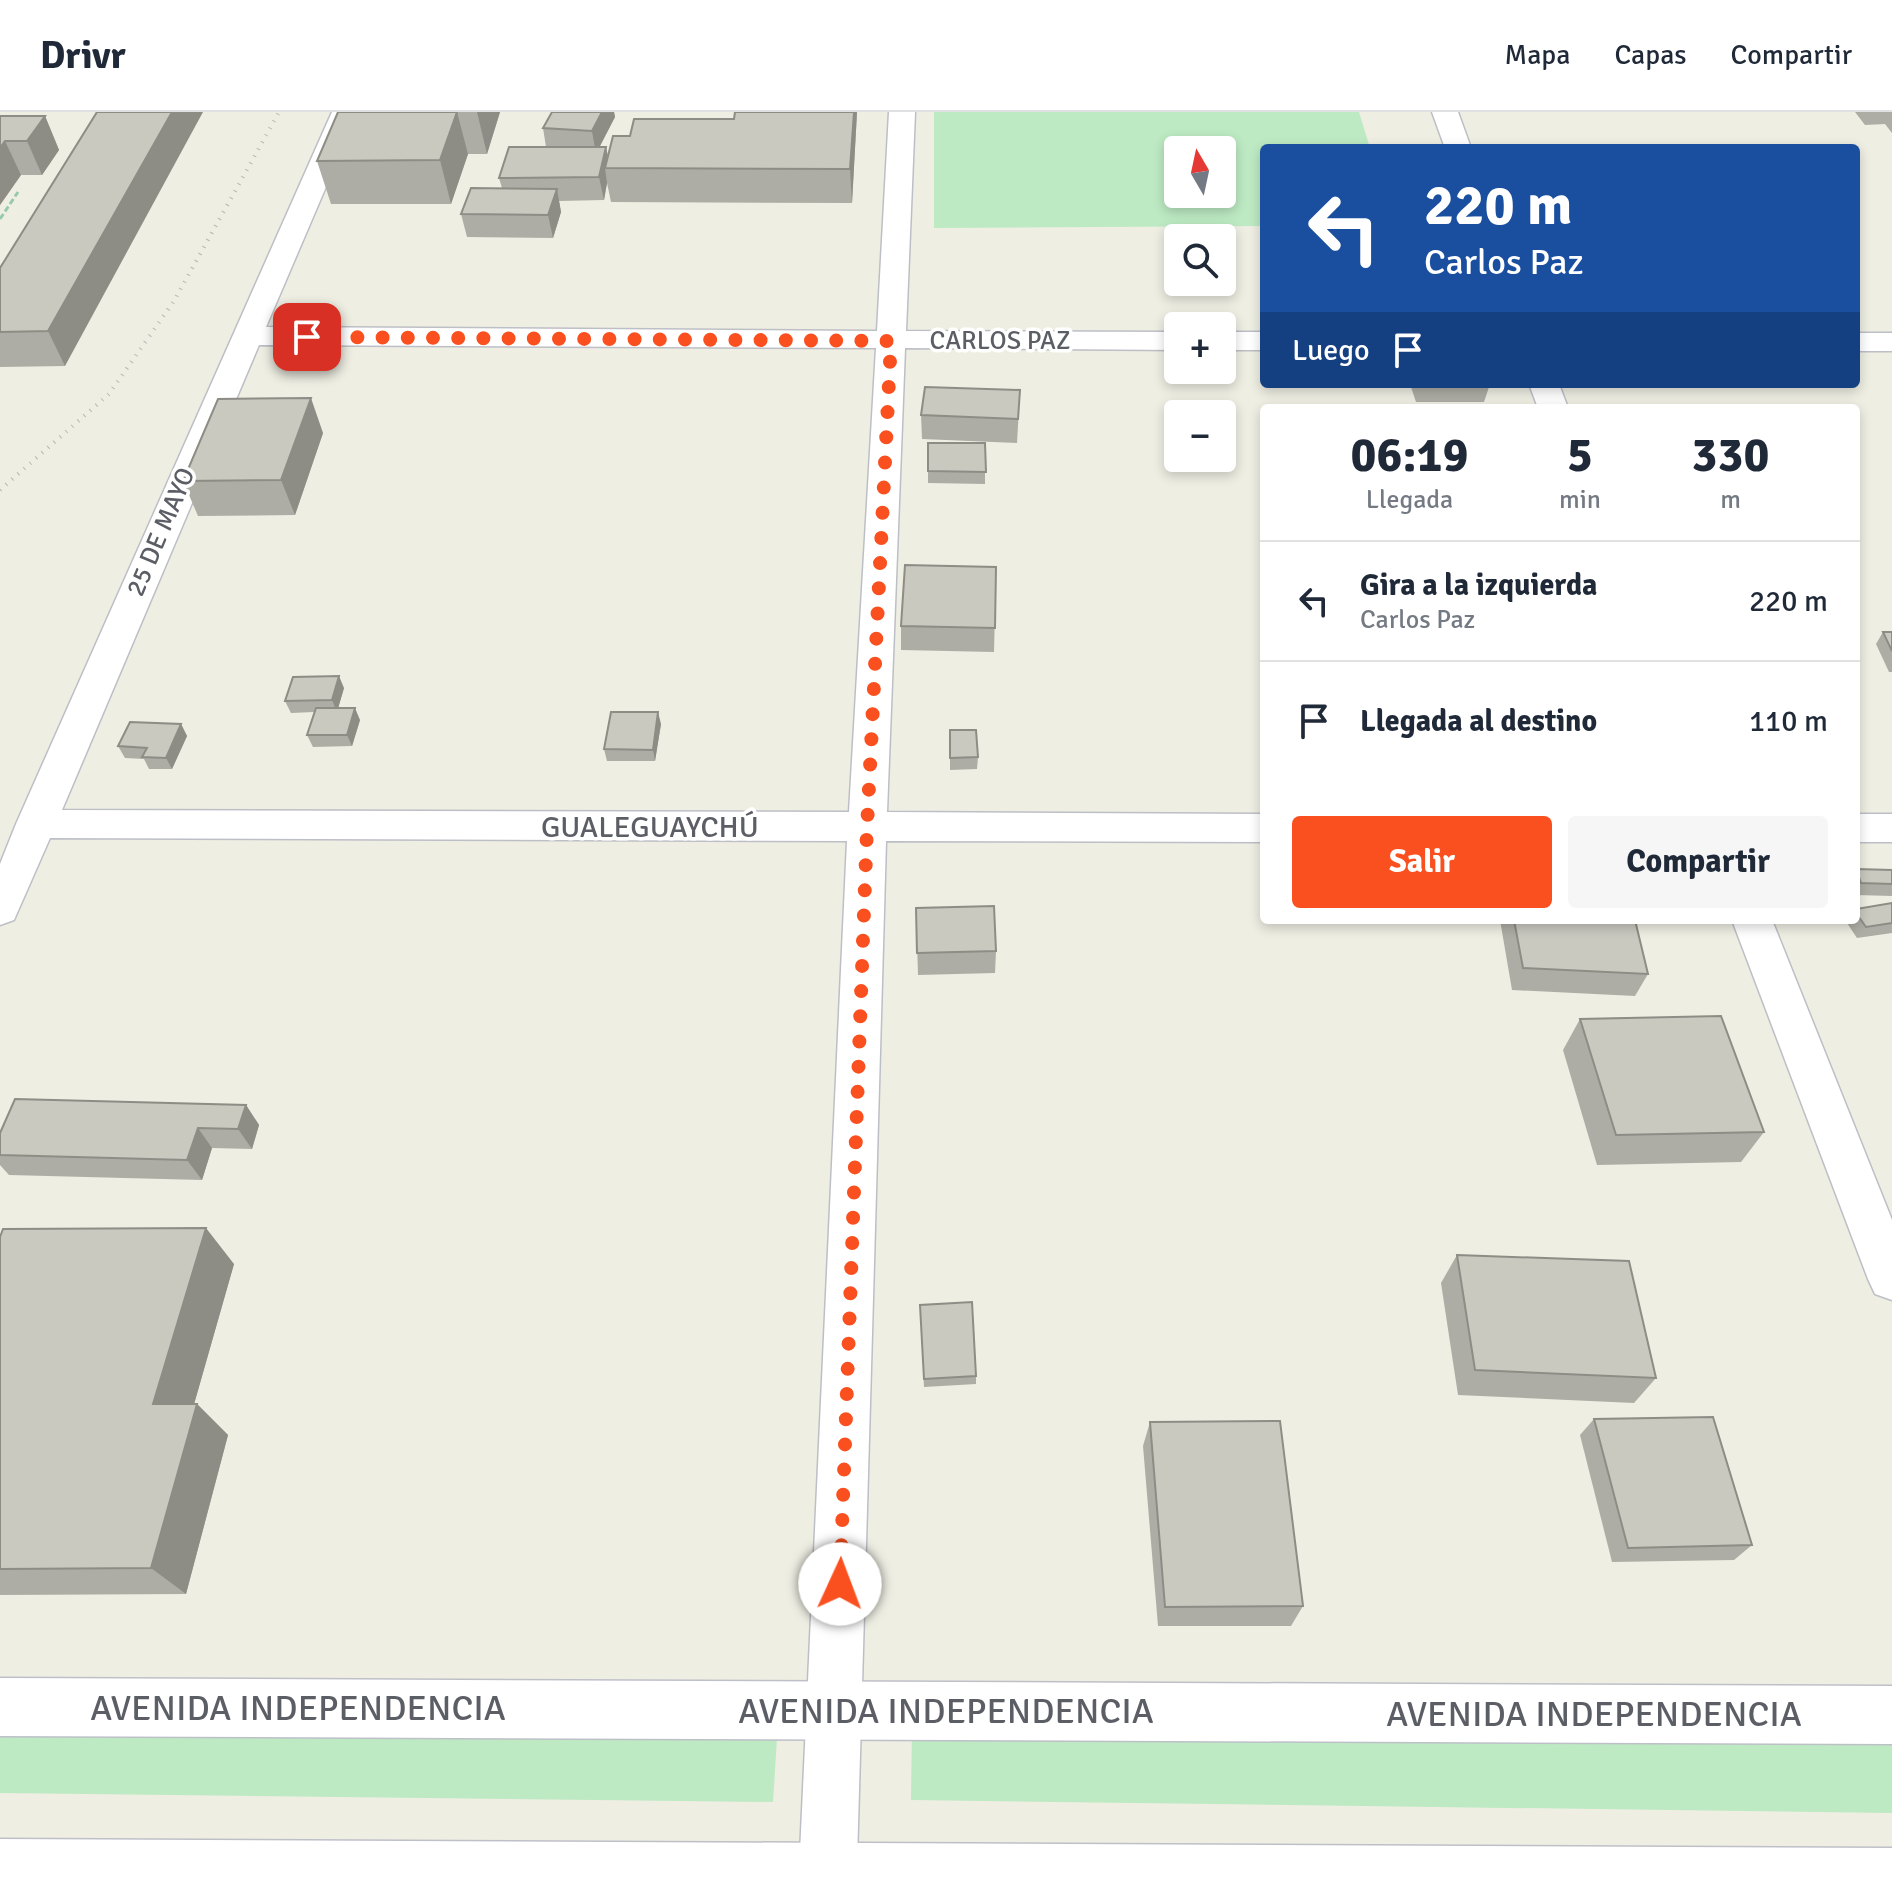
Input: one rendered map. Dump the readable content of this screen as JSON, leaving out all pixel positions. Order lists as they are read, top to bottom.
{
  "streets": {
    "main road": ["AVENIDA INDEPENDENCIA"],
    "street": ["CARLOS PAZ", "25 DE MAYO", "GUALEGUAYCHÚ"]
  },
  "crossings": [
    ["CARLOS PAZ", "25 DE MAYO"],
    ["25 DE MAYO", "GUALEGUAYCHÚ"]
  ],
  "north": "top",
  "page": {
    "header": "Drivr",
    "nav": ["Mapa", "Capas", "Compartir"],
    "map_buttons": ["+", "−"],
    "turn": ["220 m", "Carlos Paz"],
    "then": "Luego",
    "eta": [
      "06:19",
      "Llegada",
      "5",
      "min",
      "330",
      "m"
    ],
    "list": [
      {
        "name": "Gira a la izquierda",
        "note": "Carlos Paz",
        "value": "220 m"
      },
      {
        "name": "Llegada al destino",
        "value": "110 m"
      }
    ],
    "buttons": ["Salir", "Compartir"]
  }
}
